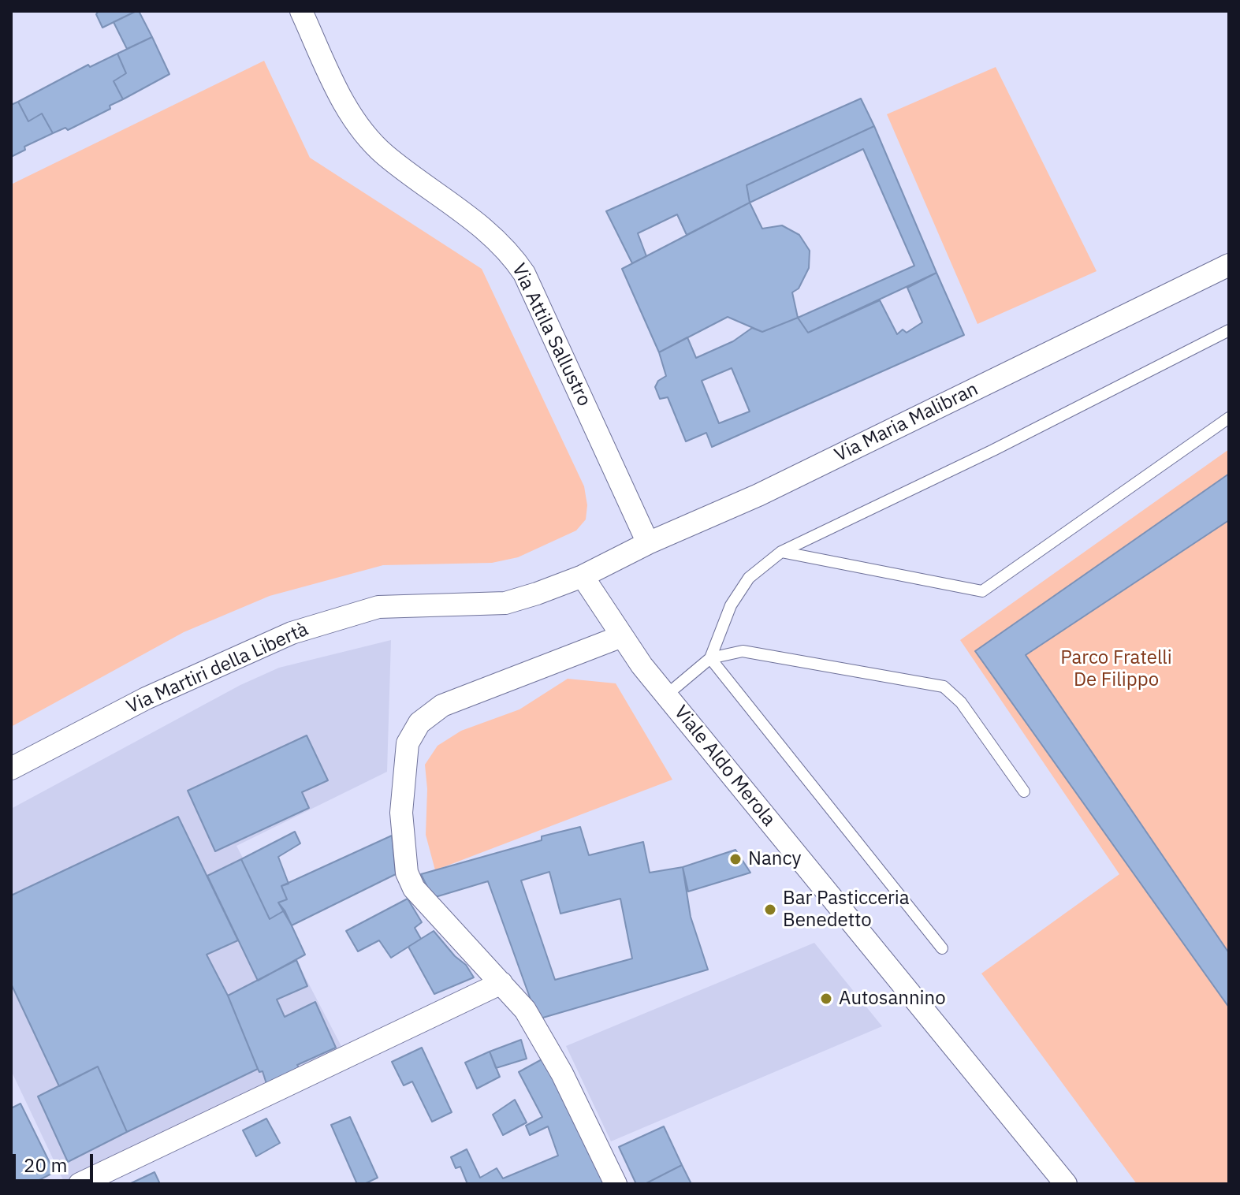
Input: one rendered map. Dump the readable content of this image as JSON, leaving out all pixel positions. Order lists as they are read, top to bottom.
{
  "streets": {
    "street": [
      "Via Attila Sallustro",
      "Via Maria Malibran",
      "Via Martiri della Libertà",
      "Viale Aldo Merola"
    ]
  },
  "crossings": [
    ["Via Attila Sallustro", "Via Maria Malibran"],
    ["Via Maria Malibran", "Via Martiri della Libertà"],
    ["Via Maria Malibran", "Viale Aldo Merola"],
    ["Via Martiri della Libertà", "Viale Aldo Merola"]
  ],
  "parks": ["Parco Fratelli De Filippo"],
  "places": ["Nancy", "Bar Pasticceria Benedetto", "Autosannino"],
  "scale_bar": "20 m"
}
